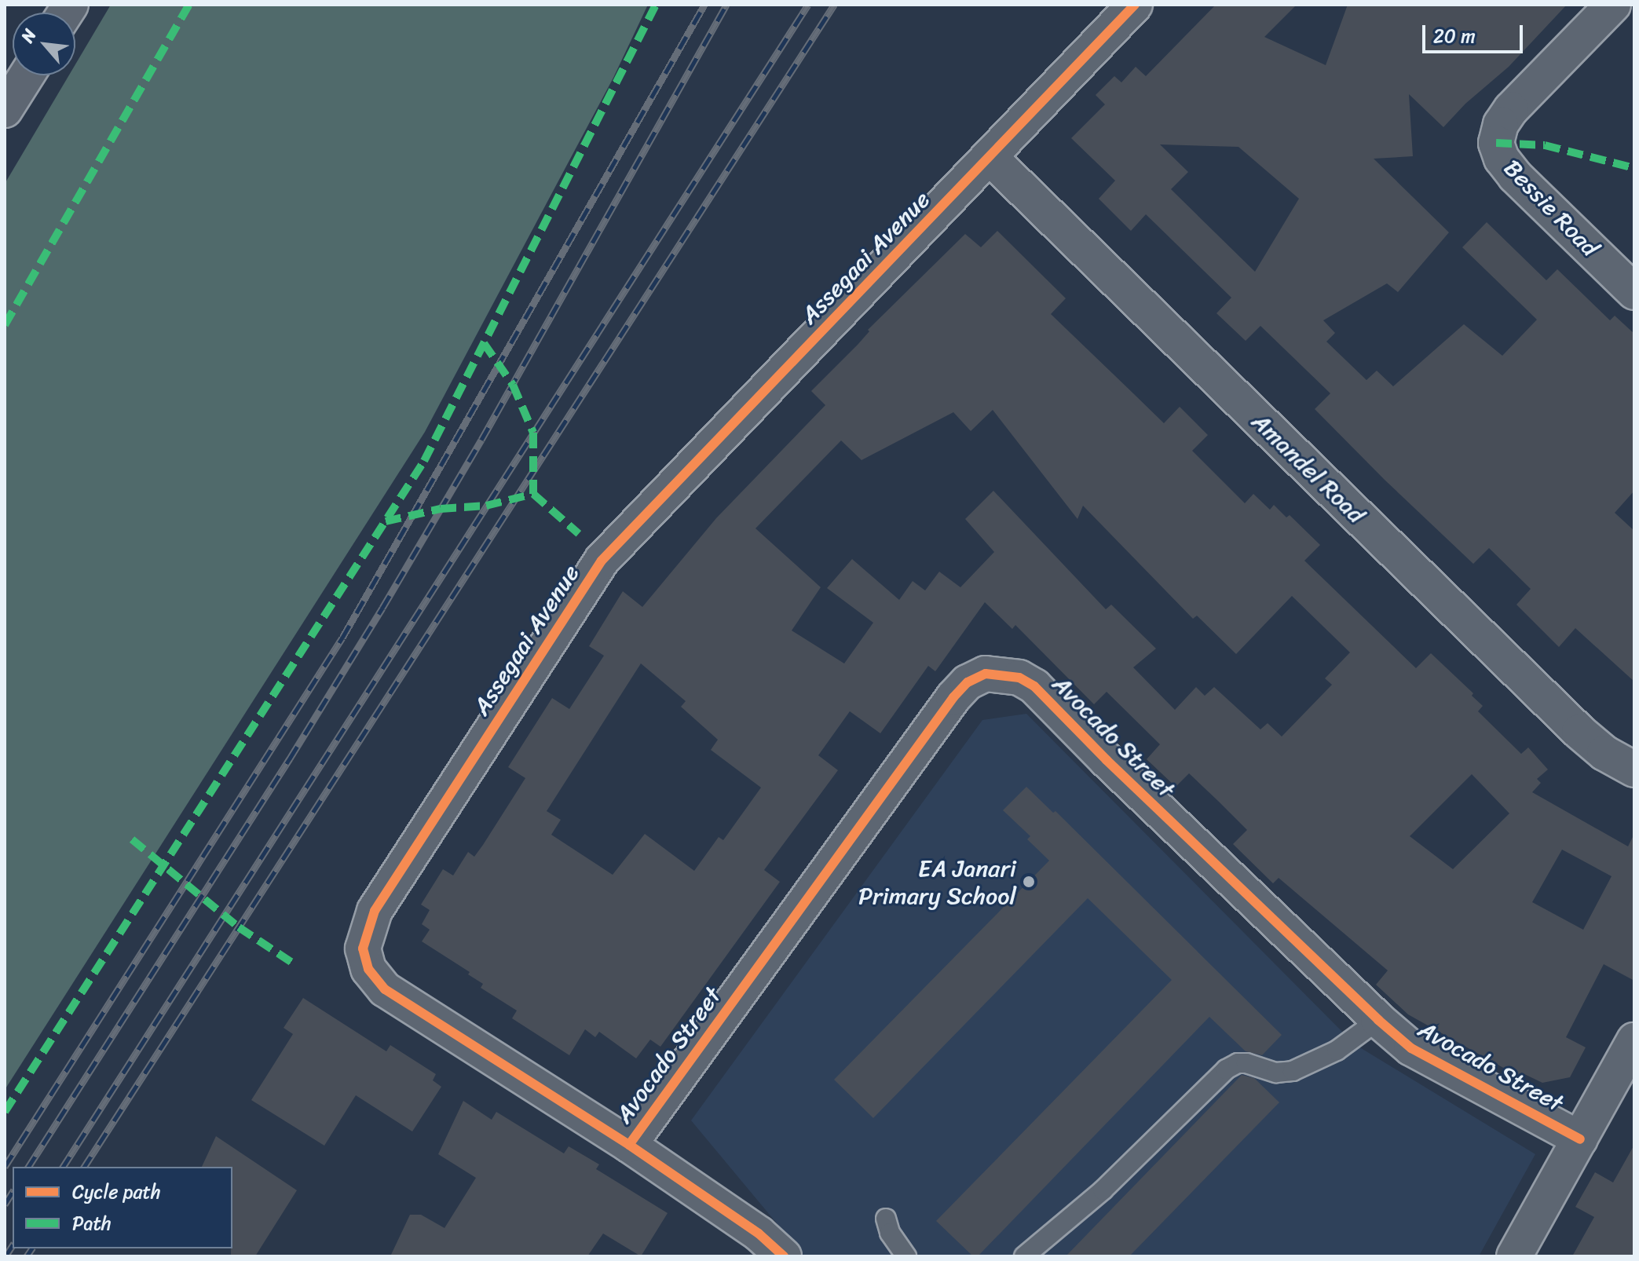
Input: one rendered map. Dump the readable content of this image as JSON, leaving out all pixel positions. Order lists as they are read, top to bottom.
{
  "streets": {
    "street": [
      "Bessie Road",
      "Assegaai Avenue",
      "Amandel Road",
      "Avocado Street"
    ]
  },
  "crossings": [
    ["Assegaai Avenue", "Amandel Road"],
    ["Assegaai Avenue", "Avocado Street"]
  ],
  "places": ["EA Janari Primary School"],
  "legend": ["Cycle path", "Path"],
  "scale_bar": "20 m",
  "north": "top left"
}
